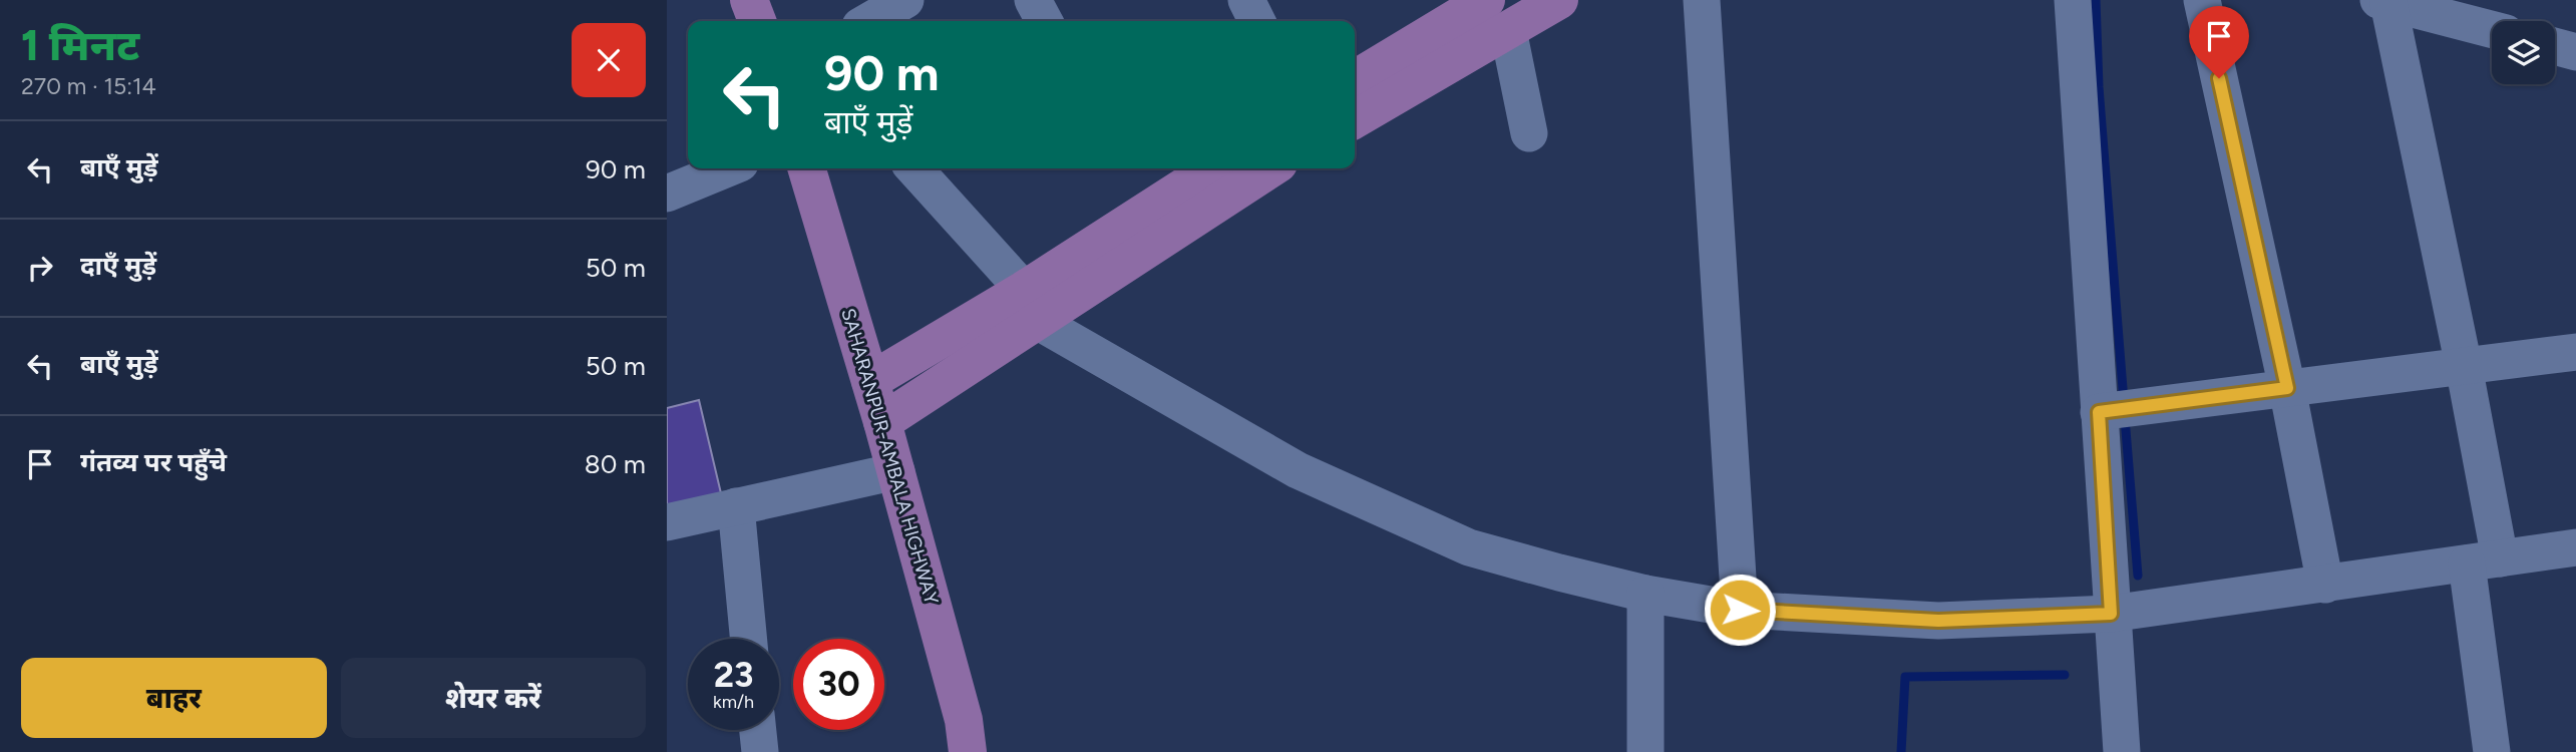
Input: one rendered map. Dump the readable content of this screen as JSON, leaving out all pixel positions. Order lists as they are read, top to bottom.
{
  "streets": {
    "main road": ["SAHARANPUR-AMBALA HIGHWAY"]
  },
  "page": {
    "heading": ["1 मिनट", "270 m · 15:14"],
    "turn": ["90 m", "बाएँ मुड़ें"],
    "list": [
      {
        "name": "बाएँ मुड़ें",
        "value": "90 m"
      },
      {
        "name": "दाएँ मुड़ें",
        "value": "50 m"
      },
      {
        "name": "बाएँ मुड़ें",
        "value": "50 m"
      },
      {
        "name": "गंतव्य पर पहुँचे",
        "value": "80 m"
      }
    ],
    "speed": "23 km/h",
    "limit": "30",
    "buttons": ["बाहर", "शेयर करें"]
  }
}
